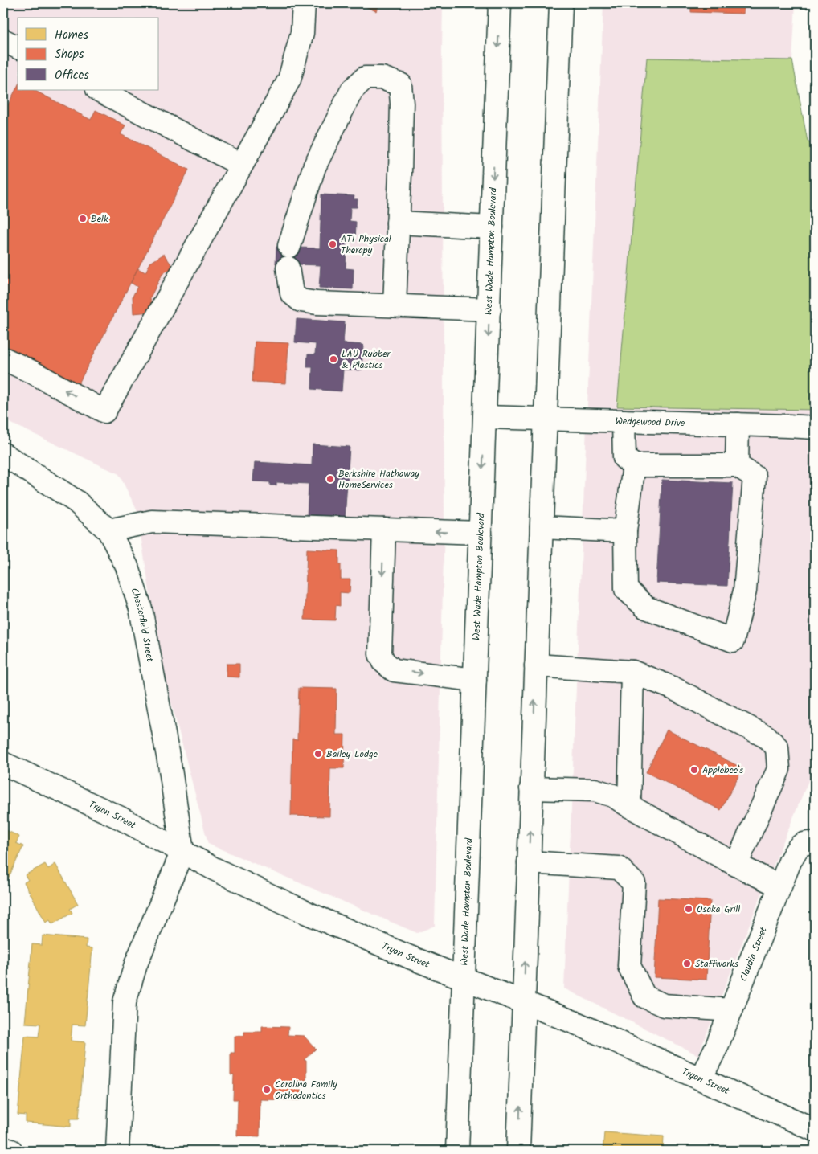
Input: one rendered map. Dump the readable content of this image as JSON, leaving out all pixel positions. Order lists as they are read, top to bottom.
{
  "streets": {
    "main road": [
      "West Wade Hampton Boulevard",
      "Wedgewood Drive",
      "Chesterfield Street",
      "Tryon Street",
      "Claudia Street"
    ]
  },
  "crossings": [
    ["West Wade Hampton Boulevard", "Wedgewood Drive"],
    ["West Wade Hampton Boulevard", "Tryon Street"],
    ["Chesterfield Street", "Tryon Street"],
    ["Tryon Street", "Claudia Street"]
  ],
  "places": [
    "Belk",
    "ATI Physical Therapy",
    "LAU Rubber & Plastics",
    "Berkshire Hathaway HomeServices",
    "Bailey Lodge",
    "Applebee's",
    "Osaka Grill",
    "Staffworks",
    "Carolina Family Orthodontics"
  ],
  "legend": ["Homes", "Shops", "Offices"]
}
